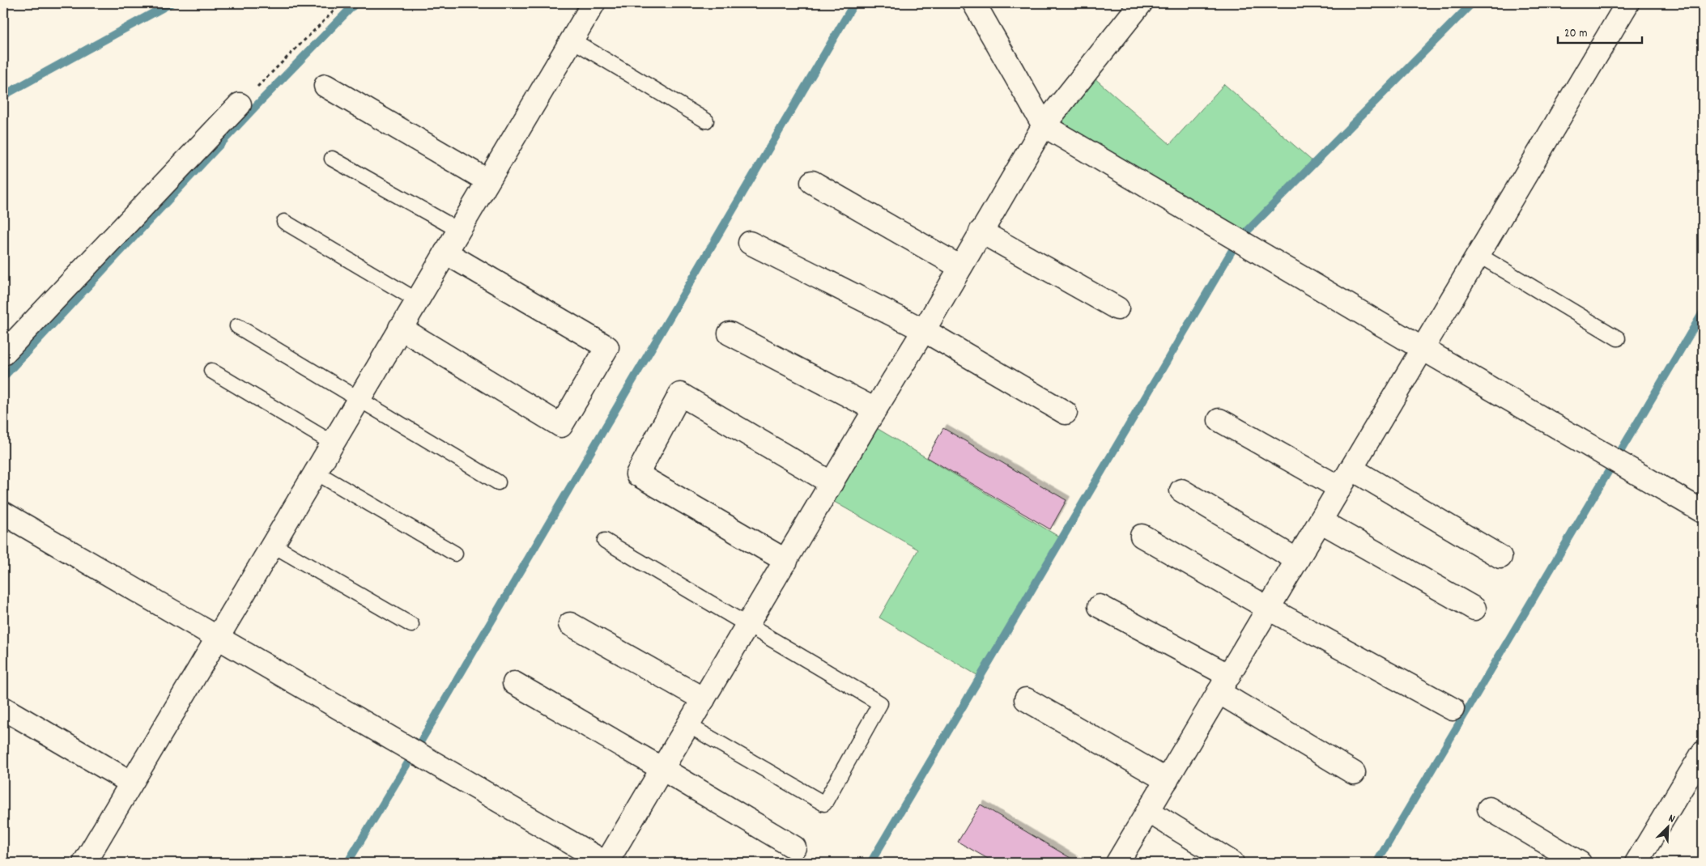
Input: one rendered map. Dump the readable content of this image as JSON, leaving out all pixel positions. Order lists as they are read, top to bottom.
{
  "scale_bar": "20 m",
  "north": "top right"
}
